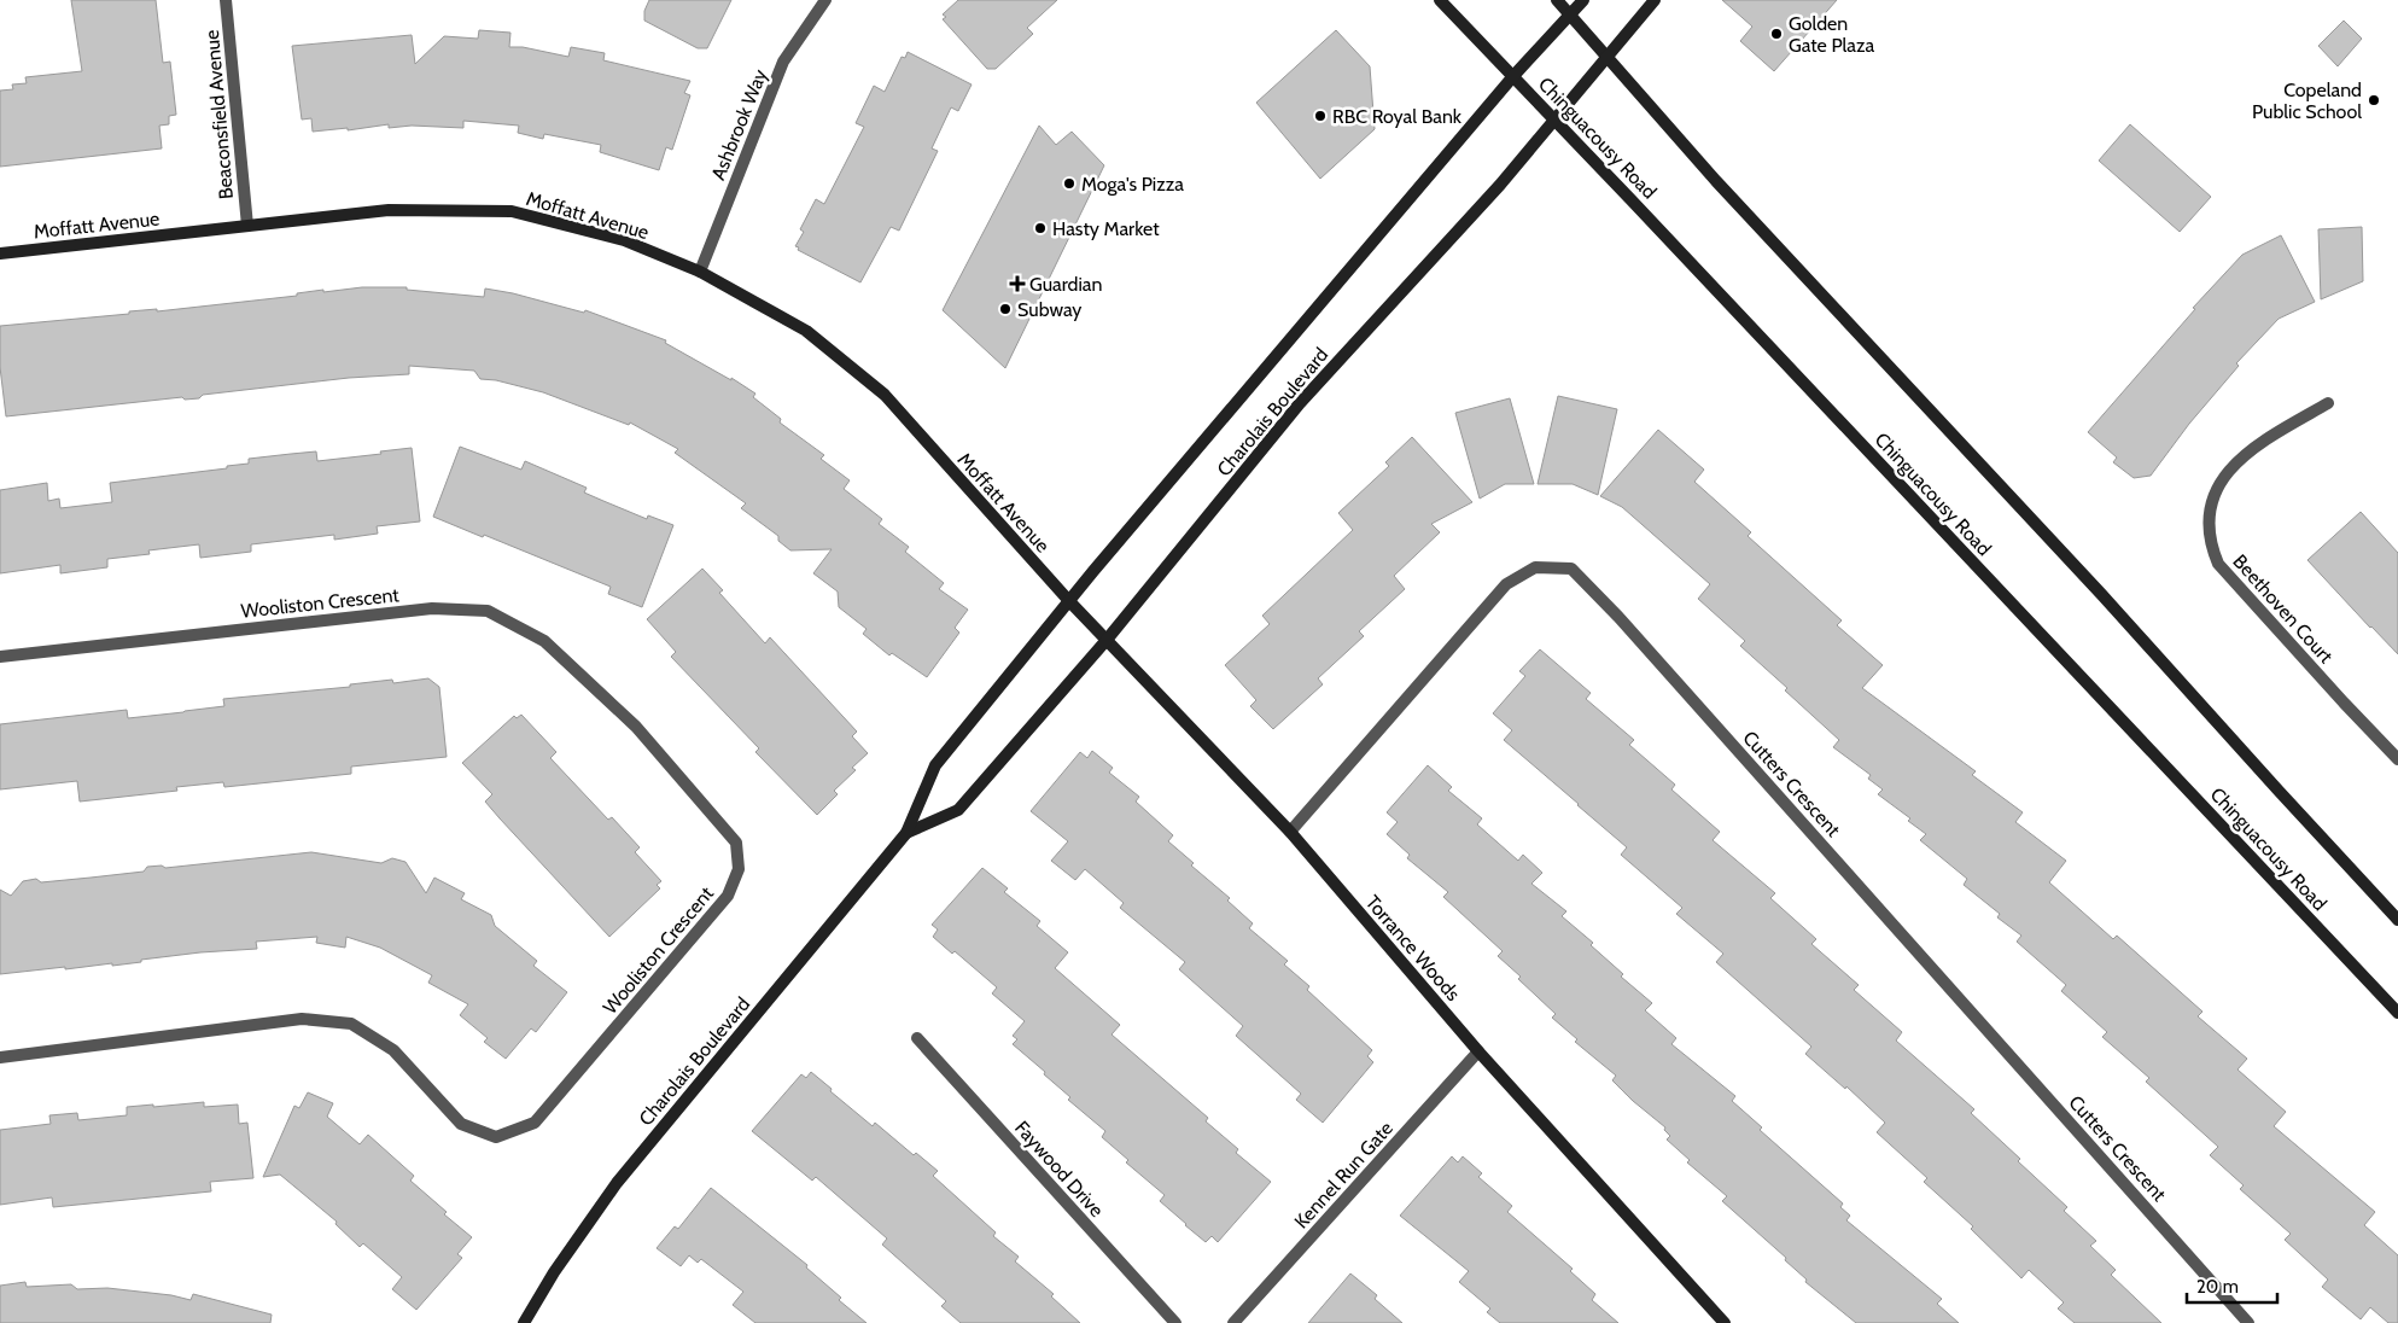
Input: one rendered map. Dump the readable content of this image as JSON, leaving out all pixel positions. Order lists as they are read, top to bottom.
{
  "streets": {
    "street": [
      "Beaconsfield Avenue",
      "Ashbrook Way",
      "Chinguacousy Road",
      "Moffatt Avenue",
      "Charolais Boulevard",
      "Wooliston Crescent",
      "Beethoven Court",
      "Cutters Crescent",
      "Torrance Woods",
      "Faywood Drive",
      "Kennel Run Gate"
    ]
  },
  "crossings": [
    ["Beaconsfield Avenue", "Moffatt Avenue"],
    ["Ashbrook Way", "Moffatt Avenue"],
    ["Chinguacousy Road", "Charolais Boulevard"],
    ["Moffatt Avenue", "Charolais Boulevard"],
    ["Moffatt Avenue", "Torrance Woods"],
    ["Charolais Boulevard", "Torrance Woods"],
    ["Cutters Crescent", "Torrance Woods"],
    ["Torrance Woods", "Kennel Run Gate"]
  ],
  "places": {
    "other": [
      "Golden Gate Plaza",
      "Copeland Public School",
      "RBC Royal Bank",
      "Moga's Pizza",
      "Hasty Market",
      "Subway"
    ],
    "health": ["Guardian"]
  },
  "scale_bar": "20 m"
}
